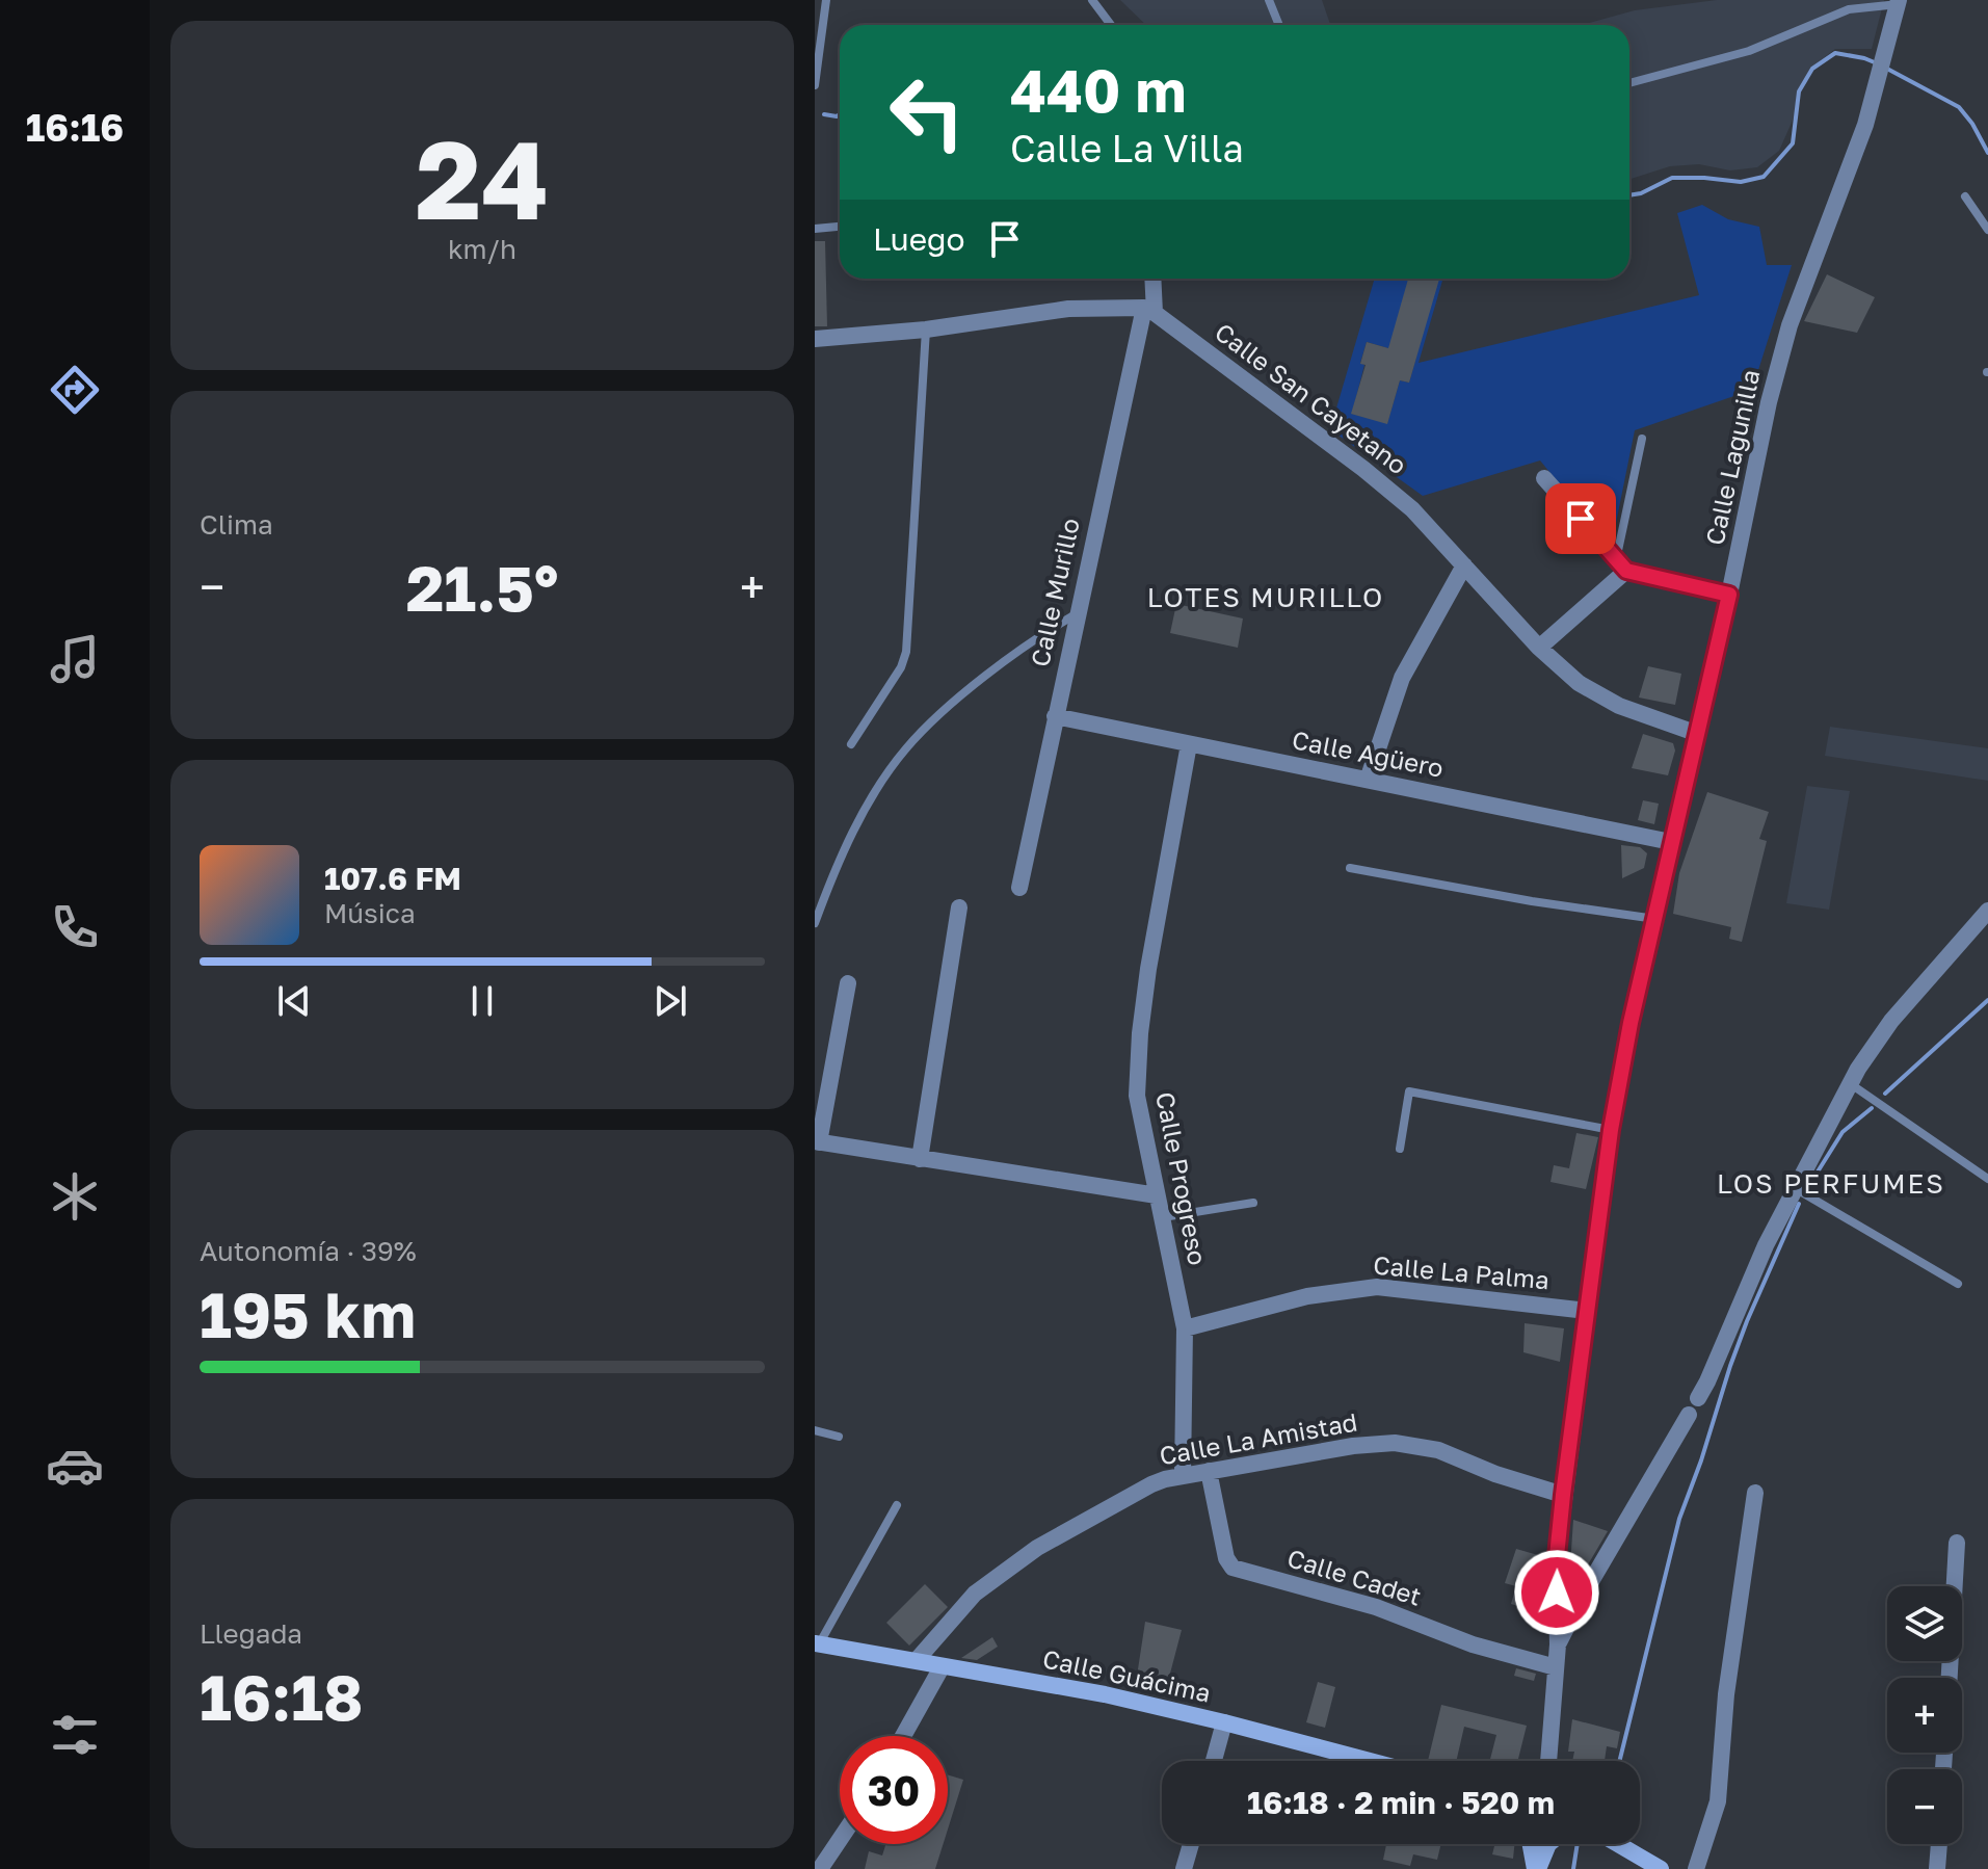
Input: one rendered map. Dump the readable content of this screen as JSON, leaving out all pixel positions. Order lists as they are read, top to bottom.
{
  "streets": {
    "main road": ["Calle Guácima"],
    "street": [
      "Calle San Cayetano",
      "Calle Lagunilla",
      "Calle Murillo",
      "Calle Agüero",
      "Calle Progreso",
      "Calle La Palma",
      "Calle La Amistad",
      "Calle Cadet"
    ]
  },
  "crossings": [
    ["Calle San Cayetano", "Calle Lagunilla"],
    ["Calle San Cayetano", "Calle Murillo"],
    ["Calle Lagunilla", "Calle Agüero"],
    ["Calle Lagunilla", "Calle La Palma"],
    ["Calle Lagunilla", "Calle La Amistad"],
    ["Calle Lagunilla", "Calle Cadet"],
    ["Calle Murillo", "Calle Agüero"],
    ["Calle Agüero", "Calle Progreso"],
    ["Calle Progreso", "Calle La Palma"],
    ["Calle Progreso", "Calle La Amistad"],
    ["Calle La Amistad", "Calle Cadet"],
    ["Calle La Amistad", "Calle Guácima"]
  ],
  "districts": ["LOTES MURILLO", "LOS PERFUMES"],
  "page": {
    "tabs": "16:16",
    "tile": [
      ["24", "km/h"],
      "Clima",
      ["Autonomía · 39%", "195 km"],
      ["Llegada", "16:18"]
    ],
    "turn": ["440 m", "Calle La Villa"],
    "then": "Luego",
    "heat": ["−", "21.5°", "+"],
    "song": ["107.6 FM", "Música"],
    "map_buttons": ["+", "−"],
    "limit": "30",
    "trip": "16:18 · 2 min · 520 m"
  }
}
